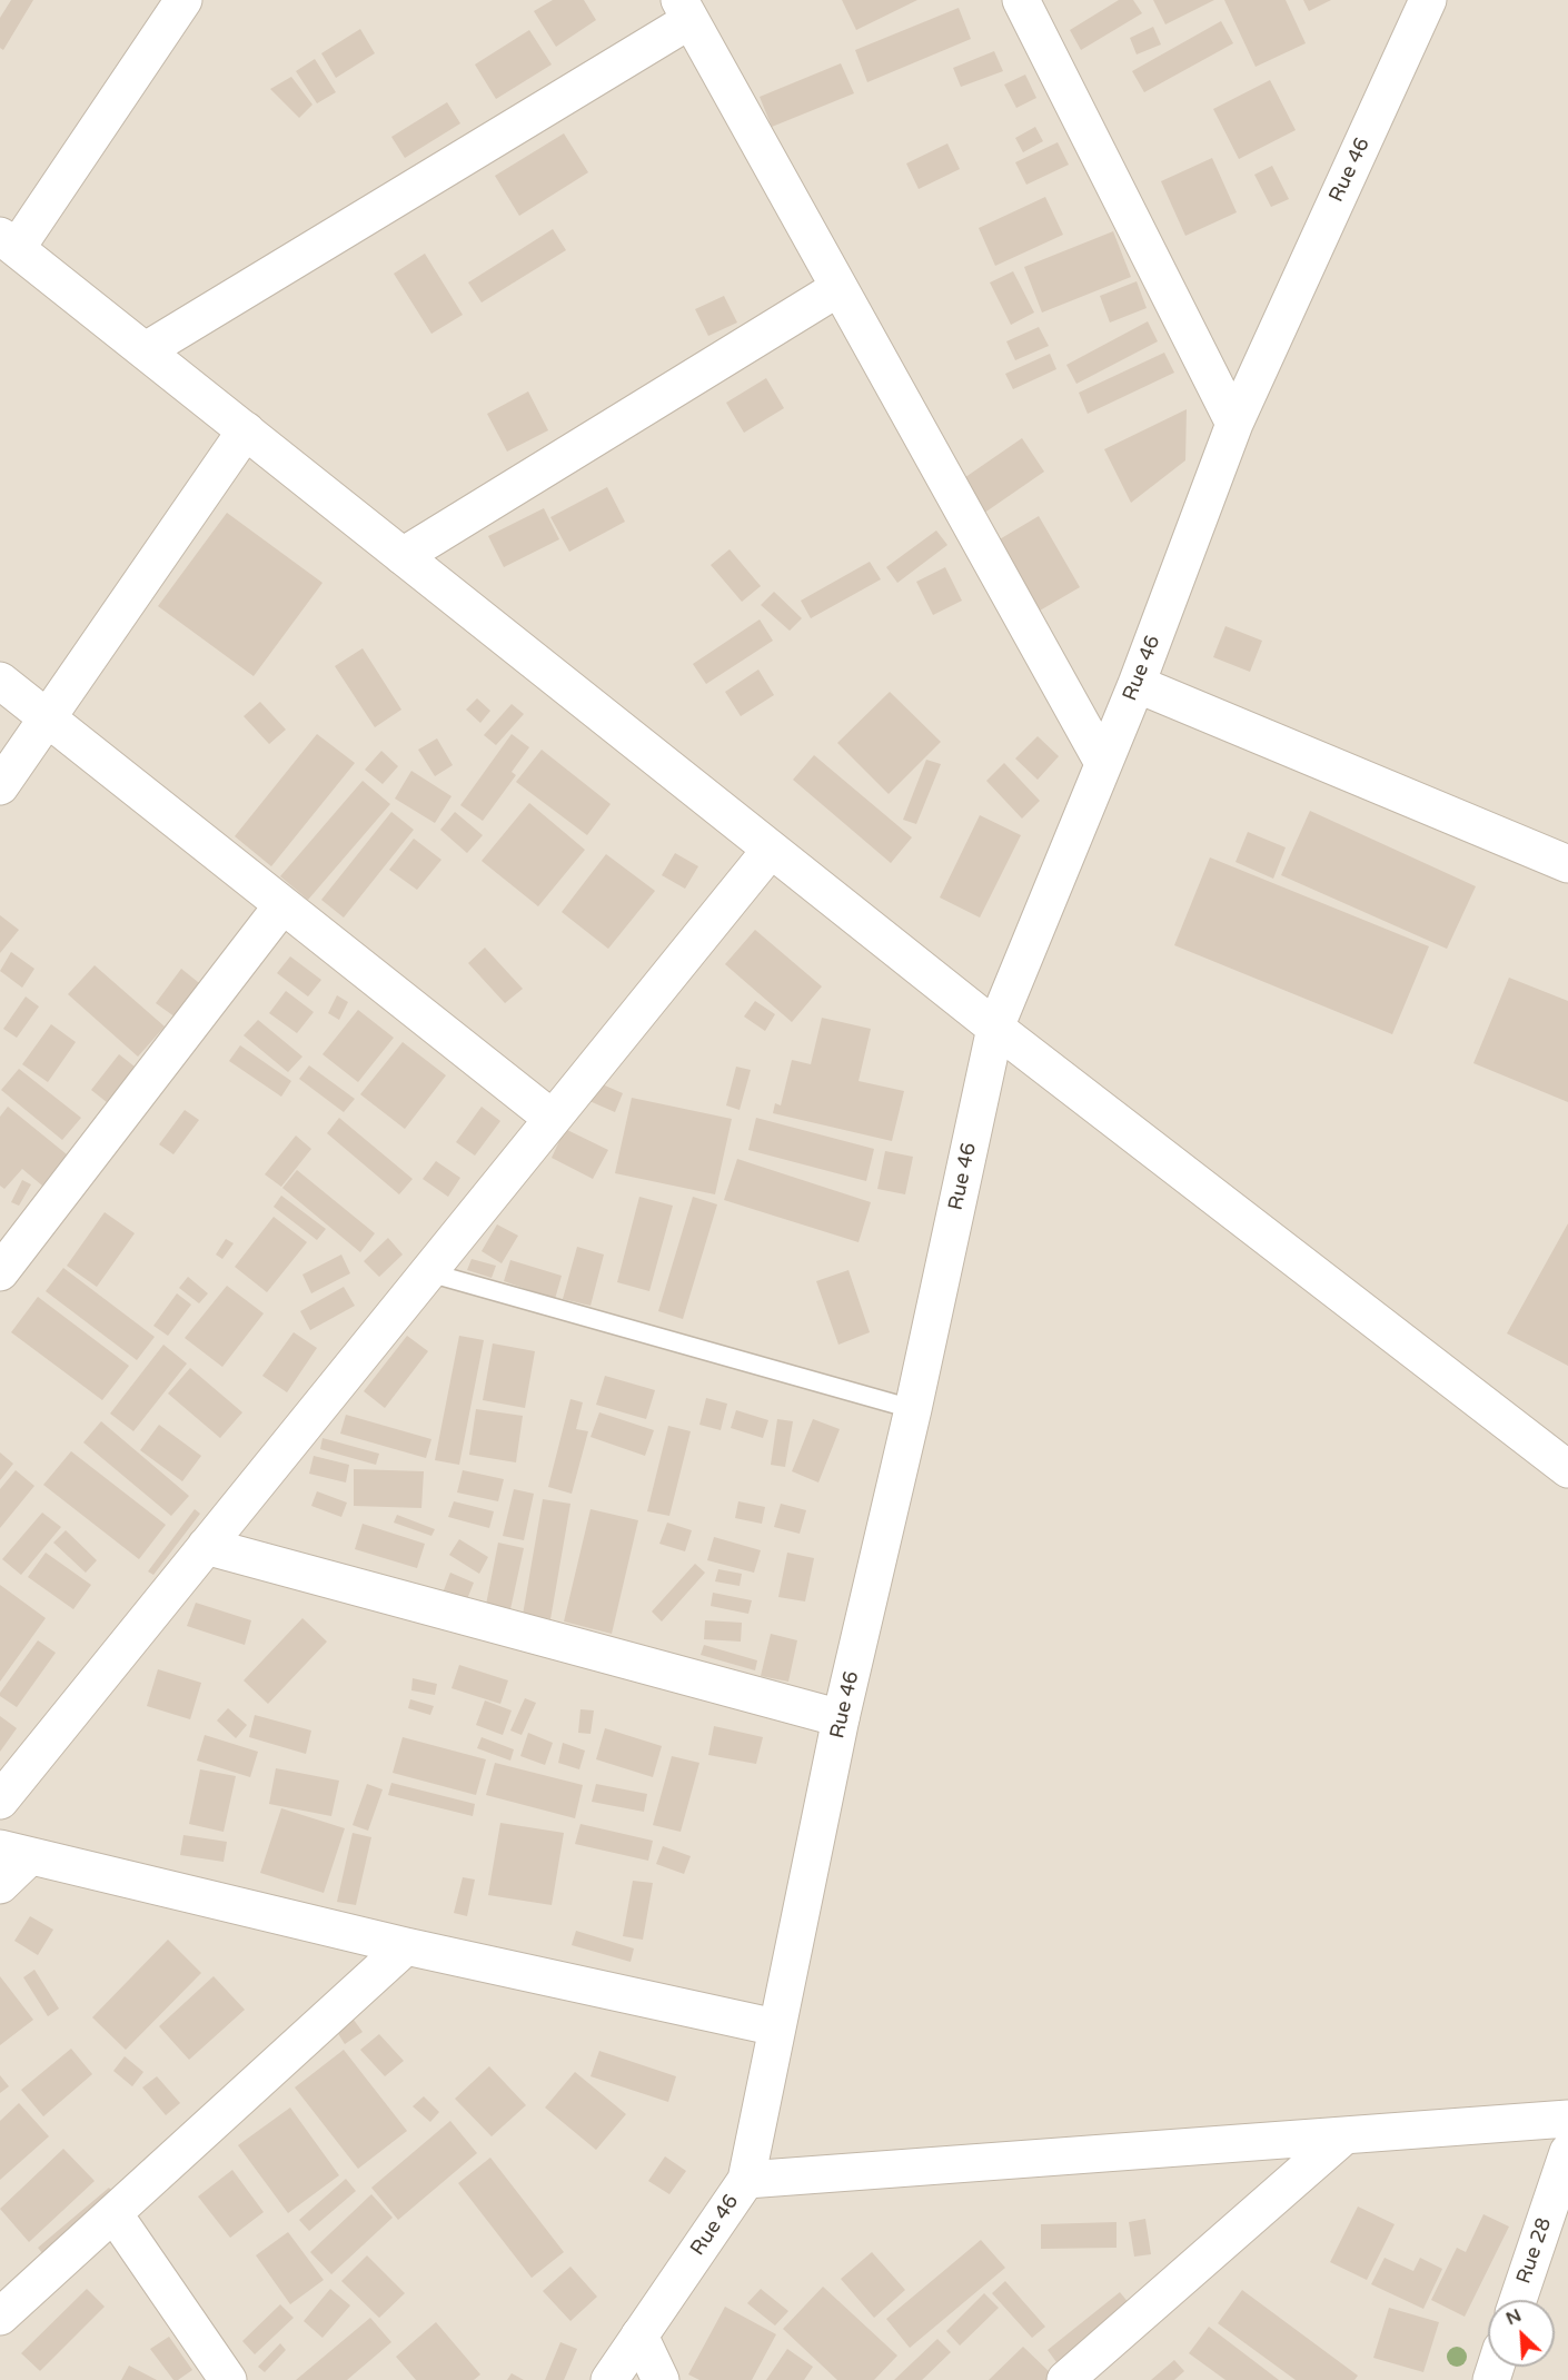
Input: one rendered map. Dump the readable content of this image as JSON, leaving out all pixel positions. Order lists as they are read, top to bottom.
{
  "streets": {
    "street": ["Rue 46", "Rue 28"]
  },
  "north": "top left"
}
